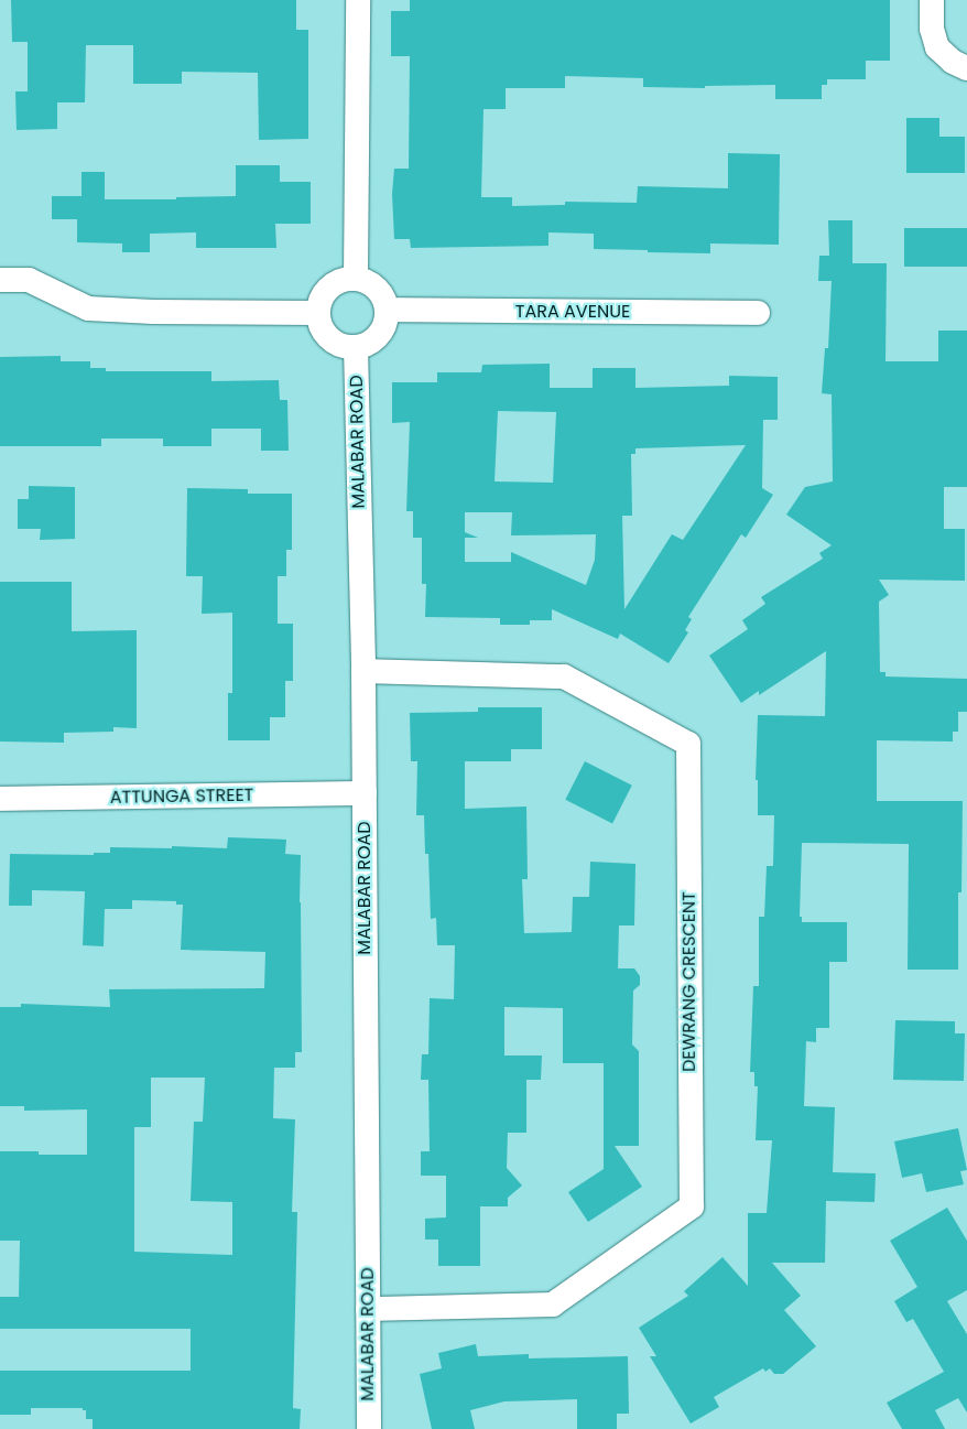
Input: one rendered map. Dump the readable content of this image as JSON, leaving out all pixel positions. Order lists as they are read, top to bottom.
{
  "streets": {
    "street": [
      "TARA AVENUE",
      "MALABAR ROAD",
      "ATTUNGA STREET",
      "DEWRANG CRESCENT"
    ]
  },
  "crossings": [
    ["TARA AVENUE", "MALABAR ROAD"],
    ["MALABAR ROAD", "ATTUNGA STREET"],
    ["MALABAR ROAD", "DEWRANG CRESCENT"]
  ]
}
